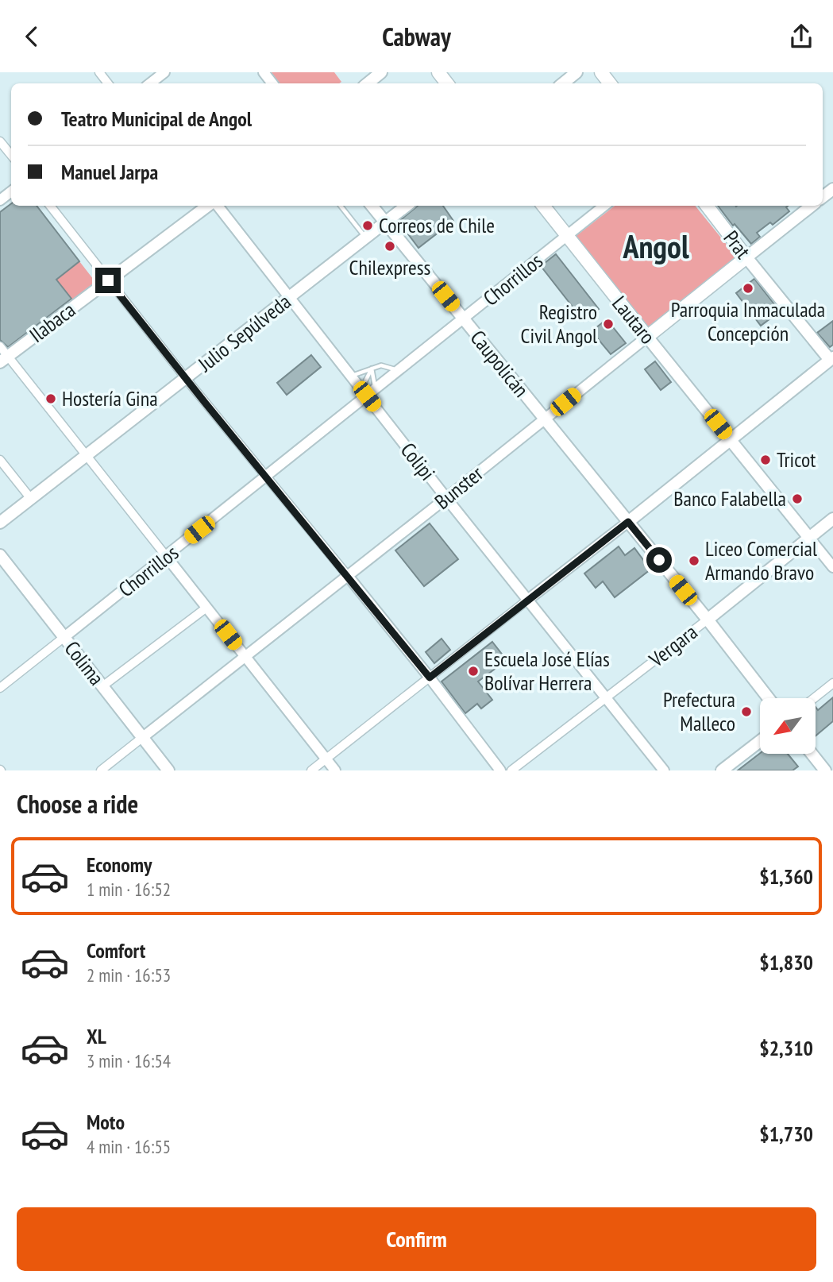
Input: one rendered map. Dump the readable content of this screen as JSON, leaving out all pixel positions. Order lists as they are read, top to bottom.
{
  "streets": {
    "main road": [
      "Prat",
      "Lautaro",
      "Ilabaca",
      "Julio Sepúlveda",
      "Caupolicán",
      "Bunster",
      "Vergara",
      "Colima"
    ],
    "street": ["Chorrillos", "Colipi"]
  },
  "crossings": [
    ["Prat", "Bunster"],
    ["Chorrillos", "Lautaro"],
    ["Chorrillos", "Caupolicán"],
    ["Chorrillos", "Colipi"],
    ["Chorrillos", "Colima"],
    ["Lautaro", "Bunster"],
    ["Lautaro", "Vergara"],
    ["Julio Sepúlveda", "Caupolicán"],
    ["Julio Sepúlveda", "Colipi"],
    ["Caupolicán", "Bunster"],
    ["Caupolicán", "Vergara"],
    ["Colipi", "Bunster"],
    ["Colipi", "Vergara"],
    ["Bunster", "Colima"]
  ],
  "districts": ["Angol"],
  "places": [
    "Correos de Chile",
    "Chilexpress",
    "Parroquia Inmaculada Concepción",
    "Registro Civil Angol",
    "Hostería Gina",
    "Tricot",
    "Banco Falabella",
    "Liceo Comercial Armando Bravo",
    "Escuela José Elías Bolívar Herrera",
    "Prefectura Malleco"
  ],
  "north": "bottom left",
  "page": {
    "header": "Cabway",
    "banner": ["Teatro Municipal de Angol", "Manuel Jarpa"],
    "heading": "Choose a ride",
    "list": [
      {
        "name": "Economy",
        "note": "1 min · 16:52",
        "value": "$1,360"
      },
      {
        "name": "Comfort",
        "note": "2 min · 16:53",
        "value": "$1,830"
      },
      {
        "name": "XL",
        "note": "3 min · 16:54",
        "value": "$2,310"
      },
      {
        "name": "Moto",
        "note": "4 min · 16:55",
        "value": "$1,730"
      }
    ],
    "buttons": "Confirm"
  }
}
